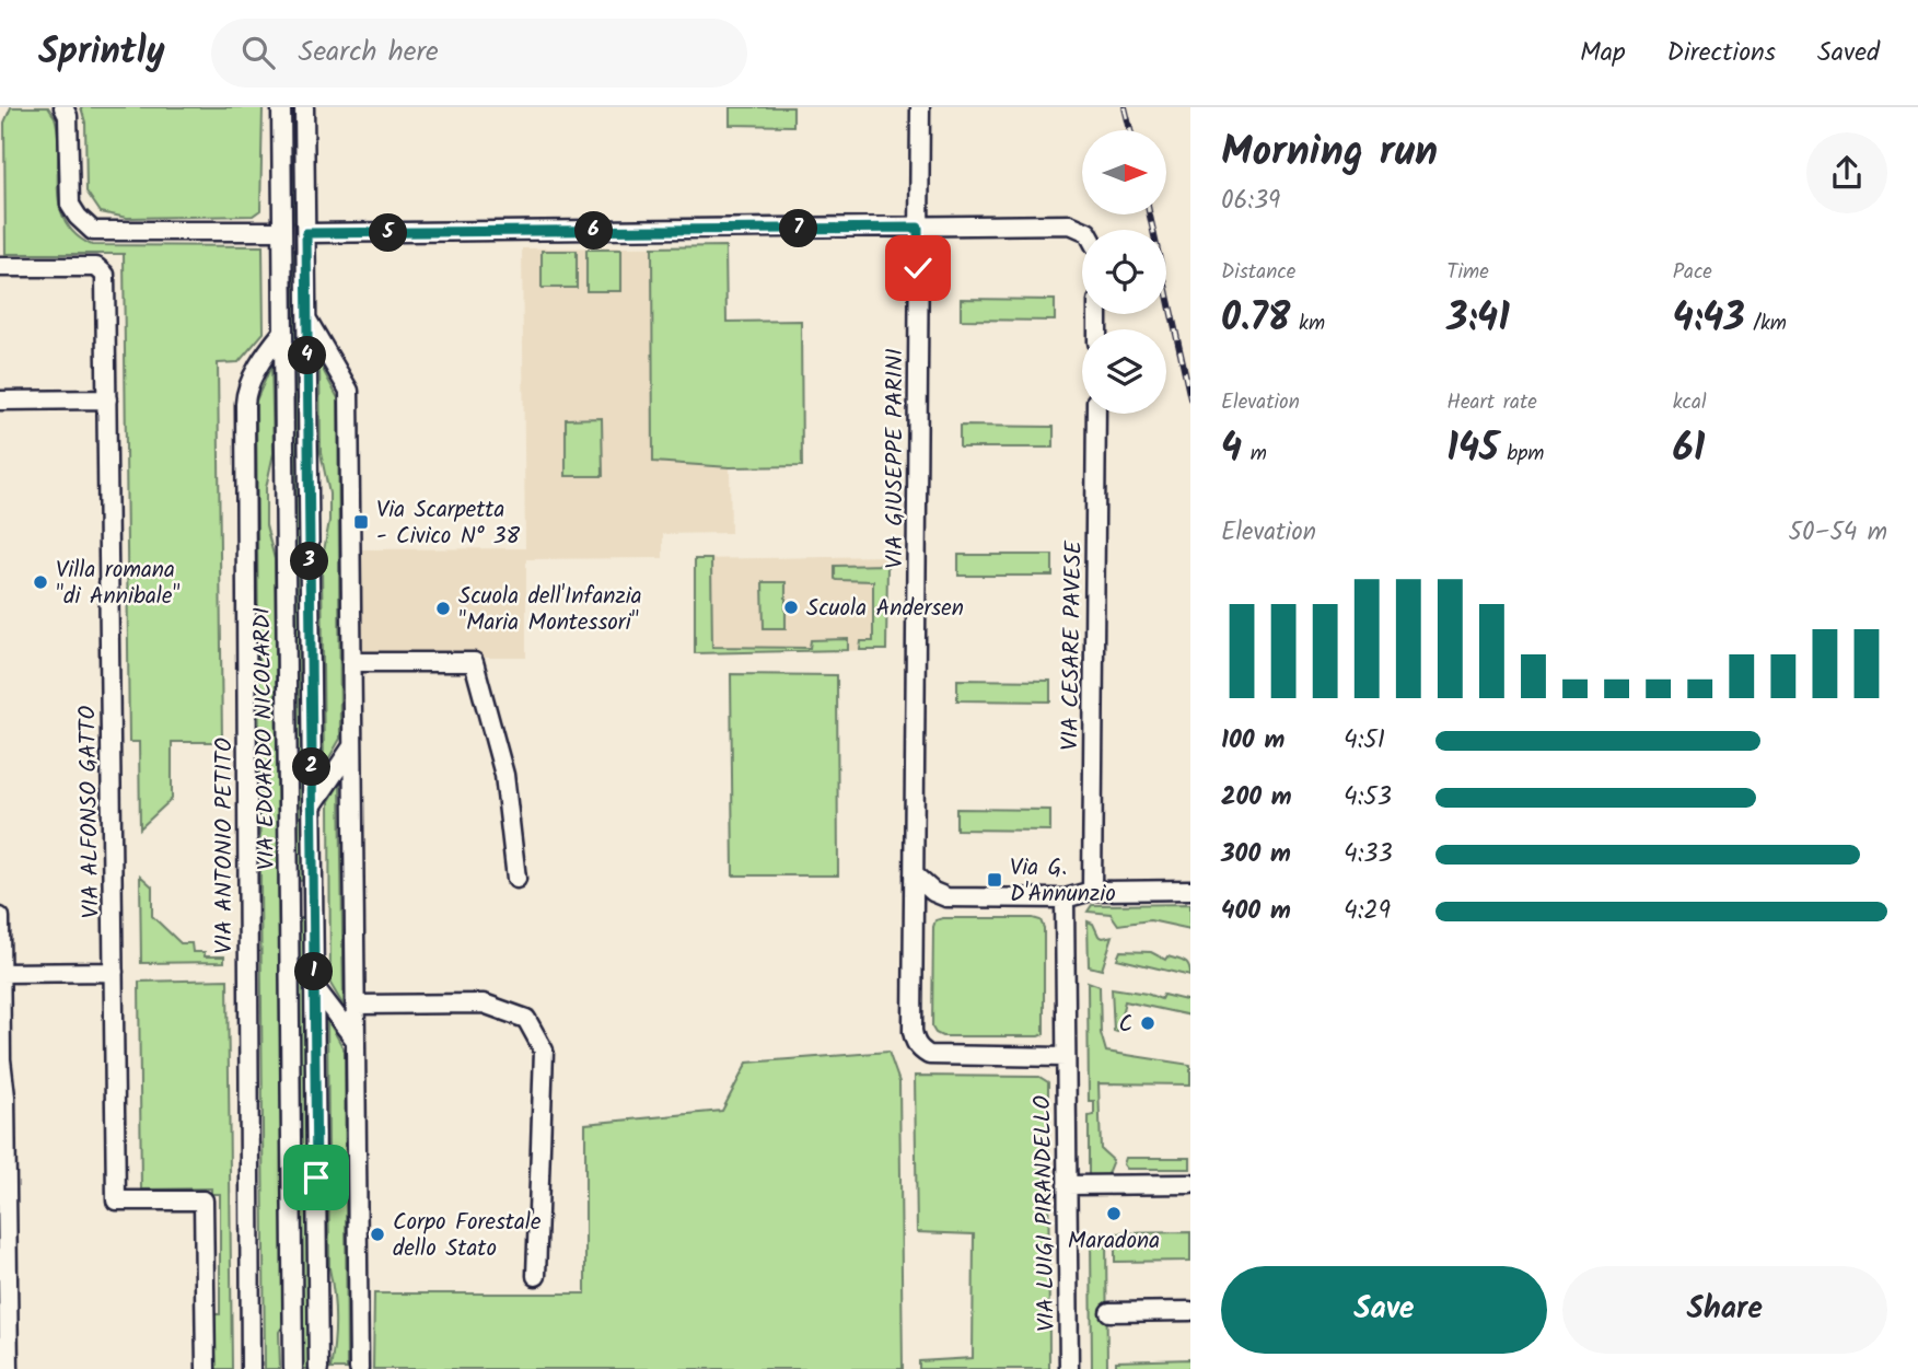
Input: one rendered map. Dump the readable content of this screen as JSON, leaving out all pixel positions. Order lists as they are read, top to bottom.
{
  "streets": {
    "street": [
      "VIA GIUSEPPE PARINI",
      "VIA CESARE PAVESE",
      "VIA EDOARDO NICOLARDI",
      "VIA ALFONSO GATTO",
      "VIA ANTONIO PETITO",
      "VIA LUIGI PIRANDELLO"
    ]
  },
  "crossings": [
    ["VIA GIUSEPPE PARINI", "VIA LUIGI PIRANDELLO"],
    ["VIA EDOARDO NICOLARDI", "VIA ANTONIO PETITO"]
  ],
  "places": {
    "transit": ["Via Scarpetta - Civico N° 38", "Via G. D'Annunzio"],
    "other": [
      "Villa romana \"di Annibale\"",
      "Scuola Andersen",
      "Scuola dell'Infanzia \"Maria Montessori\"",
      "C",
      "Maradona",
      "Corpo Forestale dello Stato"
    ]
  },
  "north": "right",
  "page": {
    "header": "Sprintly",
    "search": "Search here",
    "nav": ["Map", "Directions", "Saved"],
    "heading": ["Morning run", "06:39"],
    "pins": [
      "7",
      "6",
      "5",
      "4",
      "3",
      "2",
      "1"
    ],
    "stats": [
      ["Distance", "0.78 km"],
      ["Time", "3:41"],
      ["Pace", "4:43 /km"],
      ["Elevation", "4 m"],
      ["Heart rate", "145 bpm"],
      ["kcal", "61"]
    ],
    "chart": ["Elevation", "50–54 m"],
    "list": [
      {
        "name": "100 m",
        "note": "4:51"
      },
      {
        "name": "200 m",
        "note": "4:53"
      },
      {
        "name": "300 m",
        "note": "4:33"
      },
      {
        "name": "400 m",
        "note": "4:29"
      }
    ],
    "buttons": ["Save", "Share"]
  }
}
